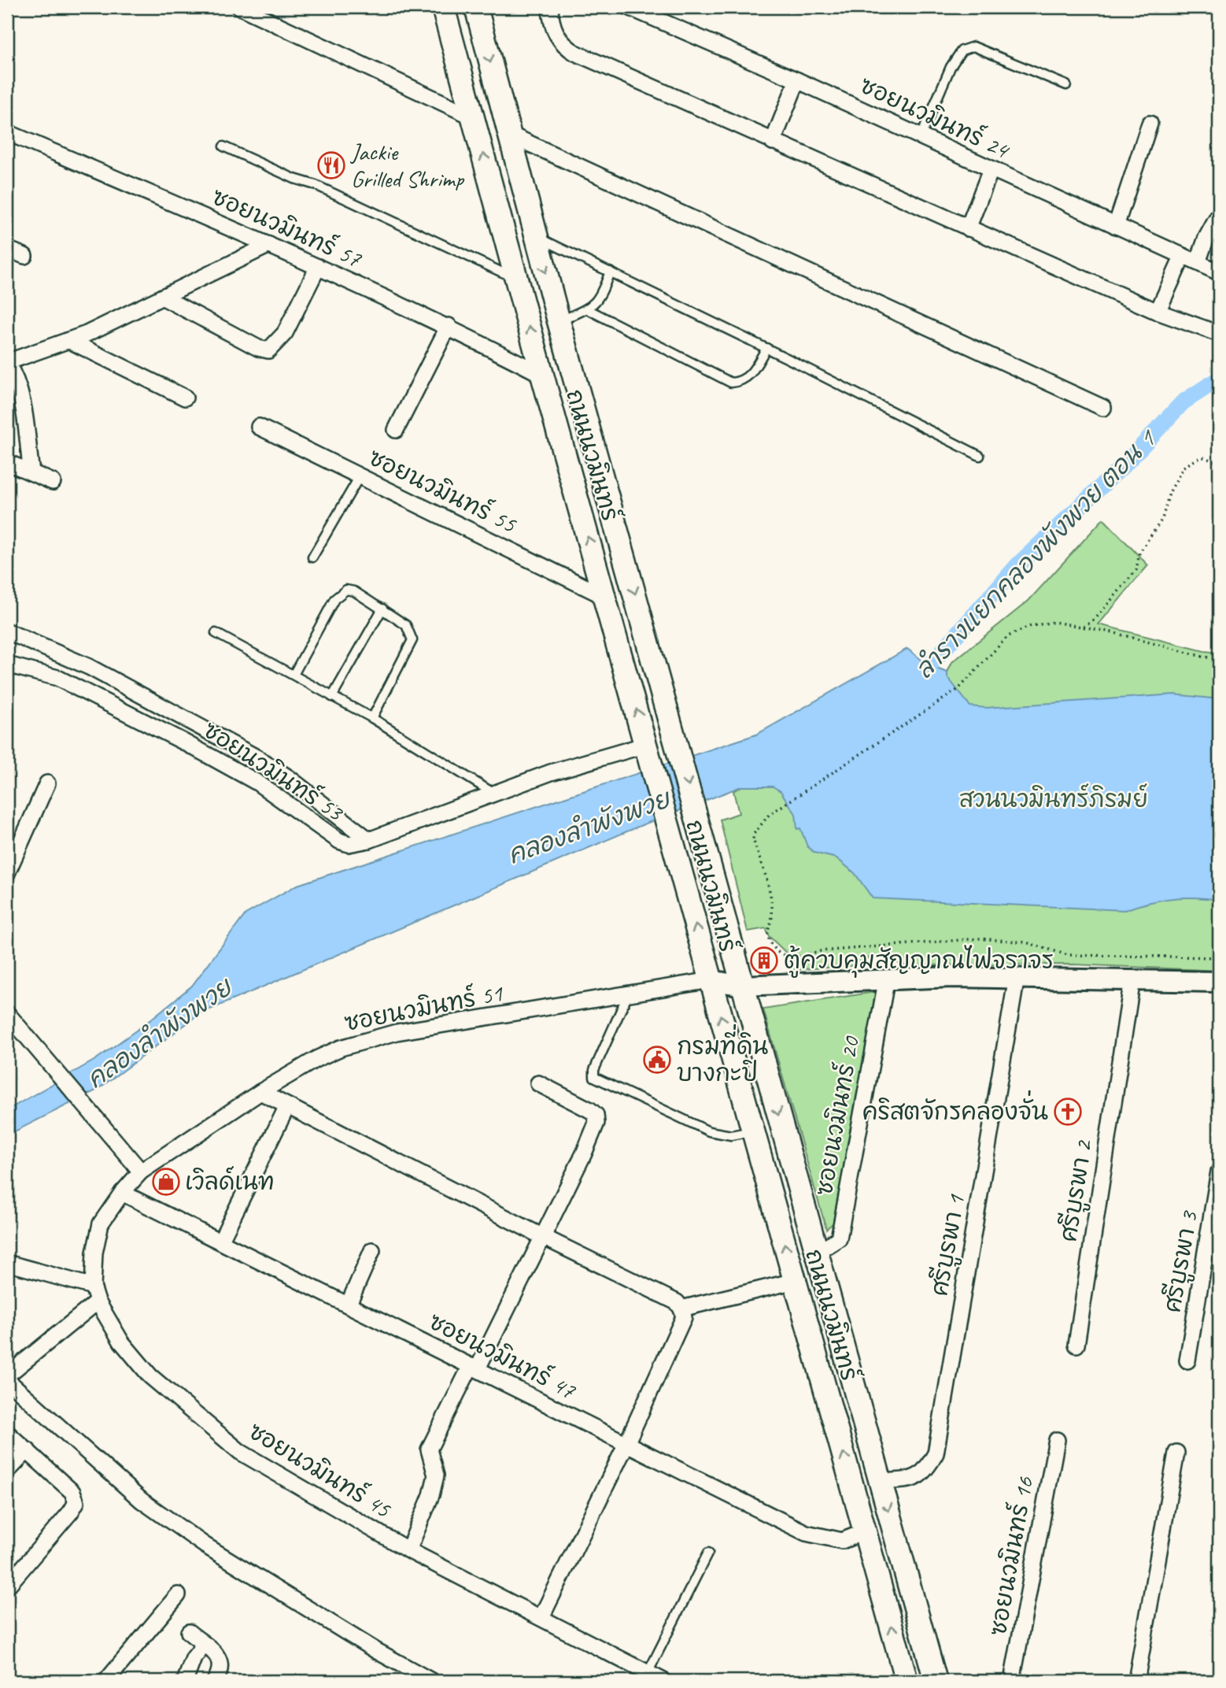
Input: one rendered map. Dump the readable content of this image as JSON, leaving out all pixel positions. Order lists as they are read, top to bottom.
{
  "streets": {
    "main road": ["ถนนนวมินทร์"],
    "street": [
      "ซอยนวมินทร์ 24",
      "ซอยนวมินทร์ 57",
      "ซอยนวมินทร์ 55",
      "ซอยนวมินทร์ 53",
      "ซอยนวมินทร์ 51",
      "ซอยนวมินทร์ 20",
      "ศรีบูรพา 2",
      "ศรีบูรพา 1",
      "ศรีบูรพา 3",
      "ซอยนวมินทร์ 47",
      "ซอยนวมินทร์ 45",
      "ซอยนวมินทร์ 16"
    ]
  },
  "crossings": [
    ["ซอยนวมินทร์ 57", "ถนนนวมินทร์"],
    ["ถนนนวมินทร์", "ซอยนวมินทร์ 55"],
    ["ถนนนวมินทร์", "ซอยนวมินทร์ 53"],
    ["ถนนนวมินทร์", "ซอยนวมินทร์ 51"],
    ["ถนนนวมินทร์", "ซอยนวมินทร์ 20"],
    ["ถนนนวมินทร์", "ศรีบูรพา 1"],
    ["ถนนนวมินทร์", "ซอยนวมินทร์ 47"],
    ["ซอยนวมินทร์ 51", "ซอยนวมินทร์ 47"]
  ],
  "water": ["ลำรางแยกคลองพังพวย ตอน 1", "คลองลำพังพวย"],
  "parks": ["สวนนวมินทร์ภิรมย์"],
  "places": {
    "restaurant": ["Jackie Grilled Shrimp"],
    "building": ["ตู้ควบคุมสัญญาณไฟจราจร"],
    "public building": ["กรมที่ดิน บางกะปิ"],
    "church": ["คริสตจักรคลองจั่น"],
    "shop": ["เวิลด์เนท"]
  }
}
